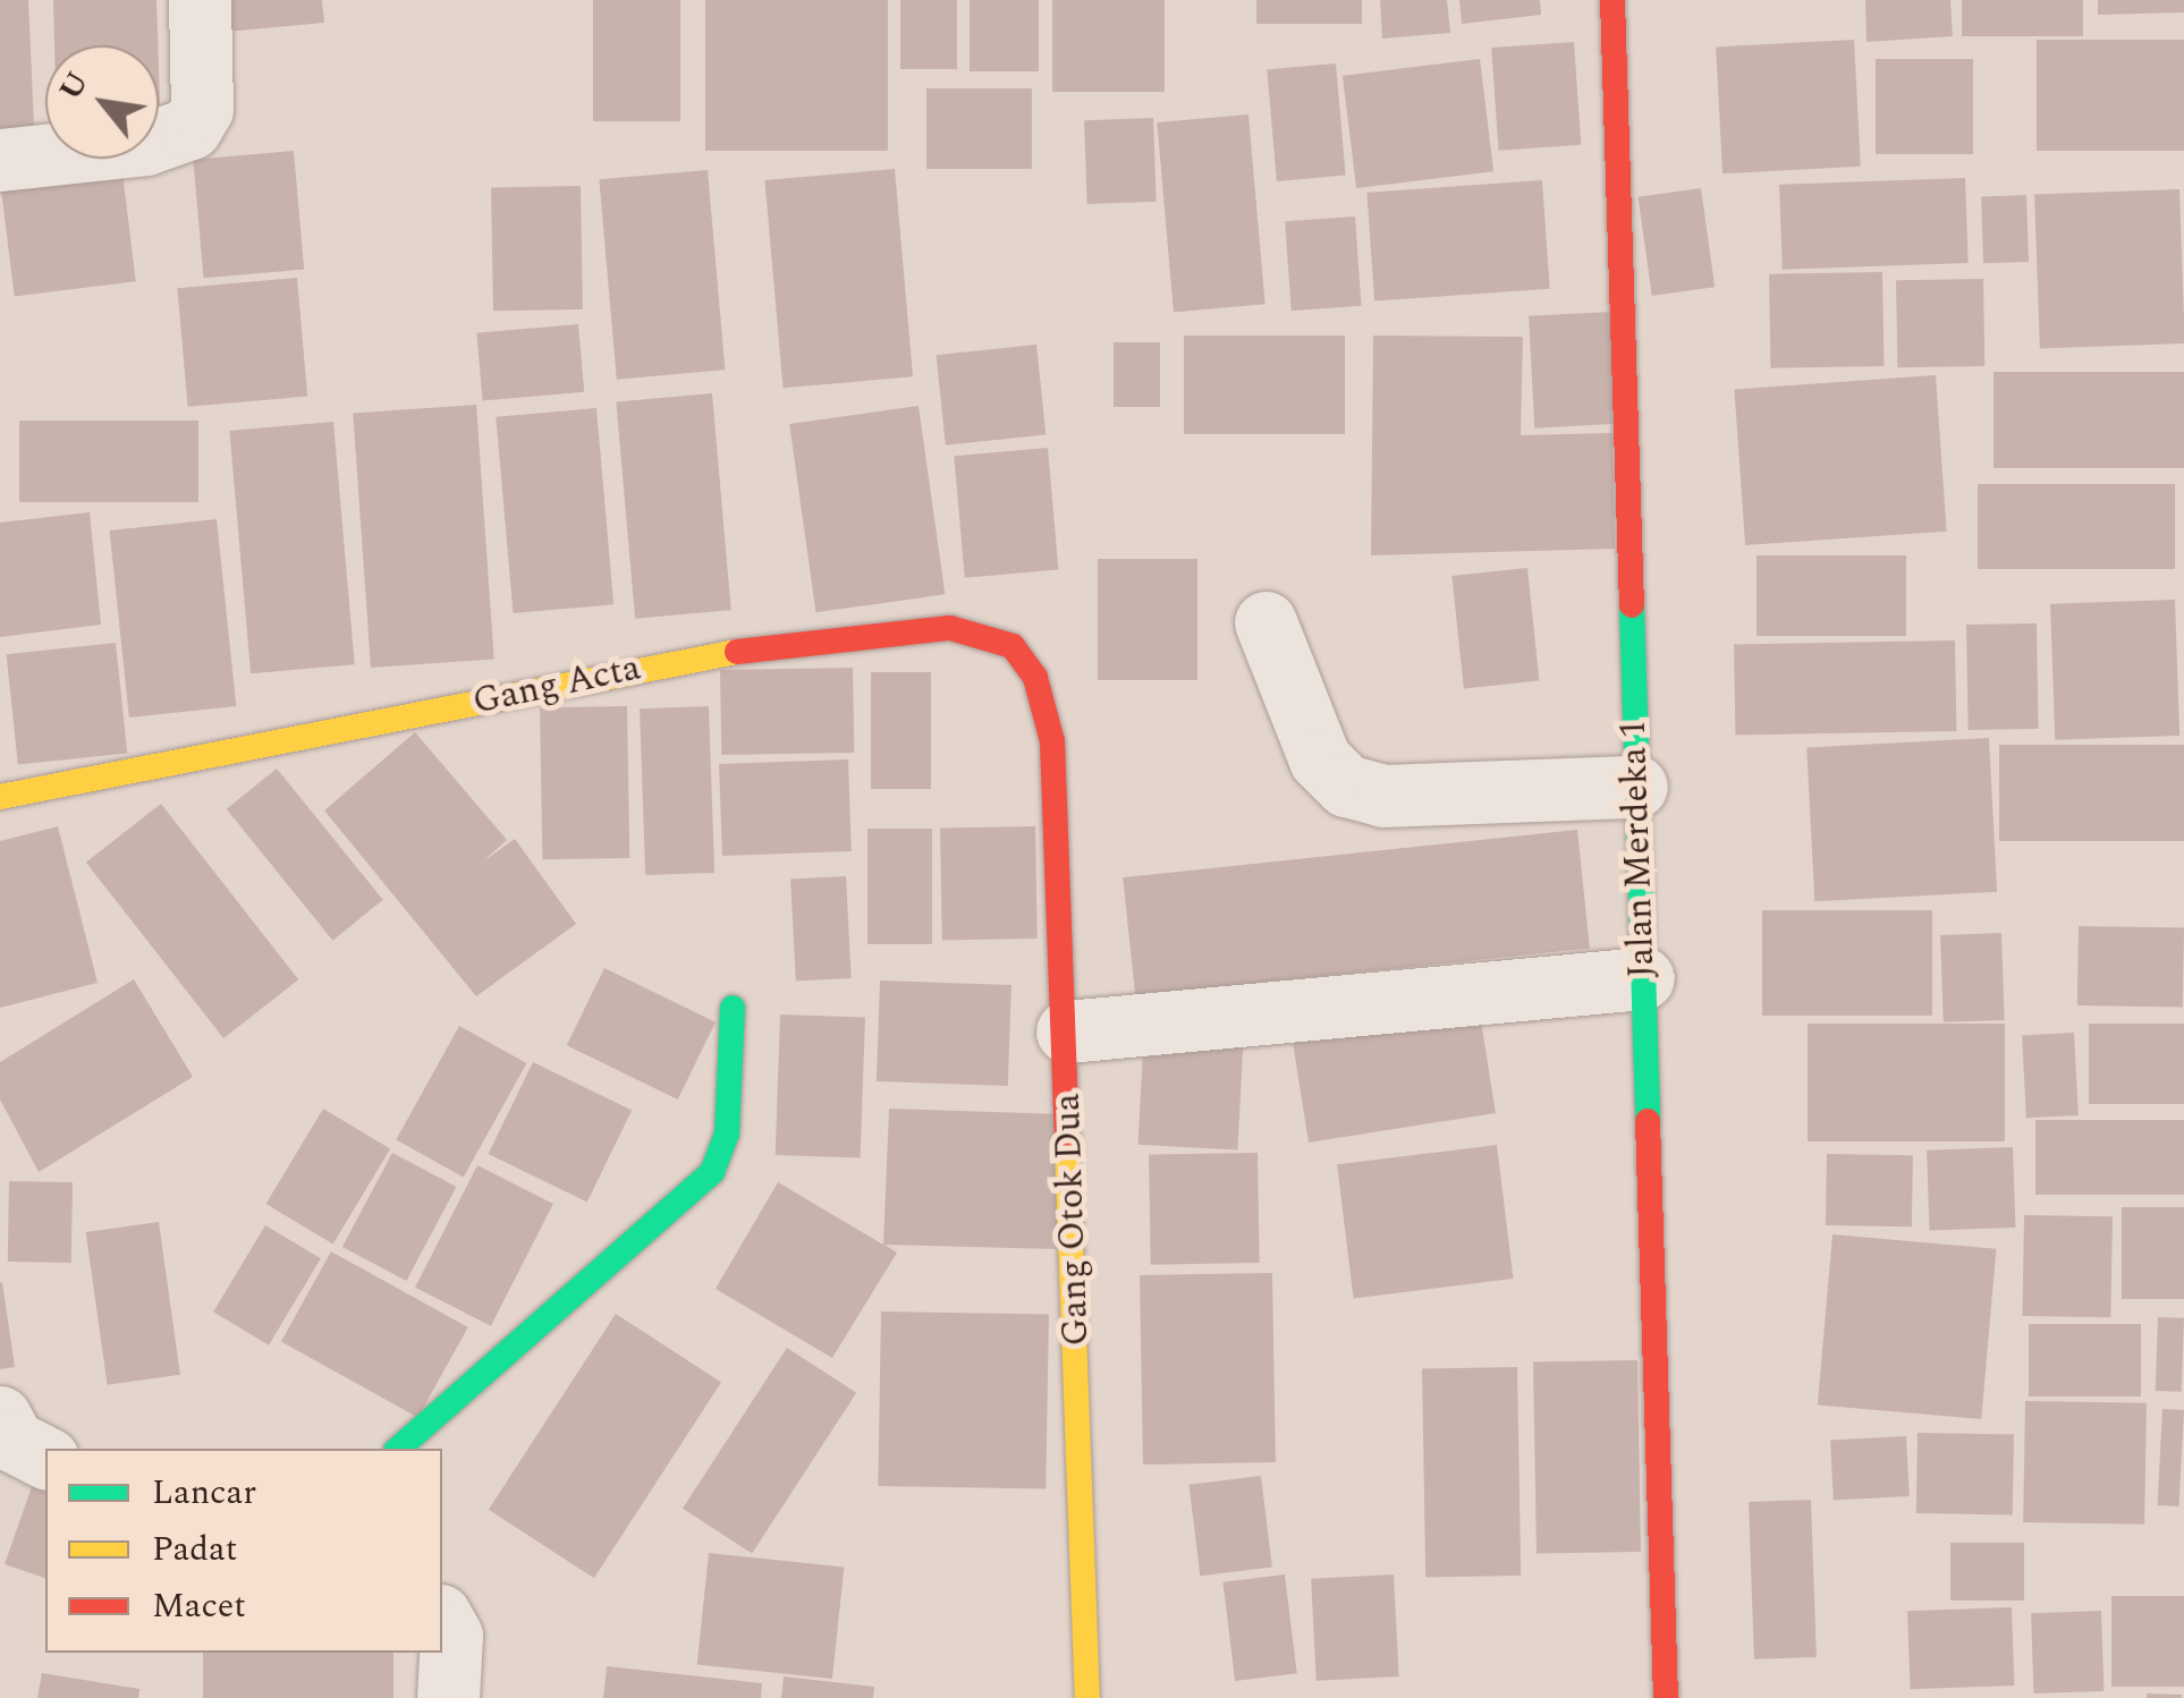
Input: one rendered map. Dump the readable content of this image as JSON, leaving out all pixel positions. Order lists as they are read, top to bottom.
{
  "streets": {
    "street": ["Gang Acta", "Jalan Merdeka 1", "Gang Otok Dua"]
  },
  "crossings": [
    ["Gang Acta", "Gang Otok Dua"]
  ],
  "legend": ["Lancar", "Padat", "Macet"],
  "north": "top left"
}
